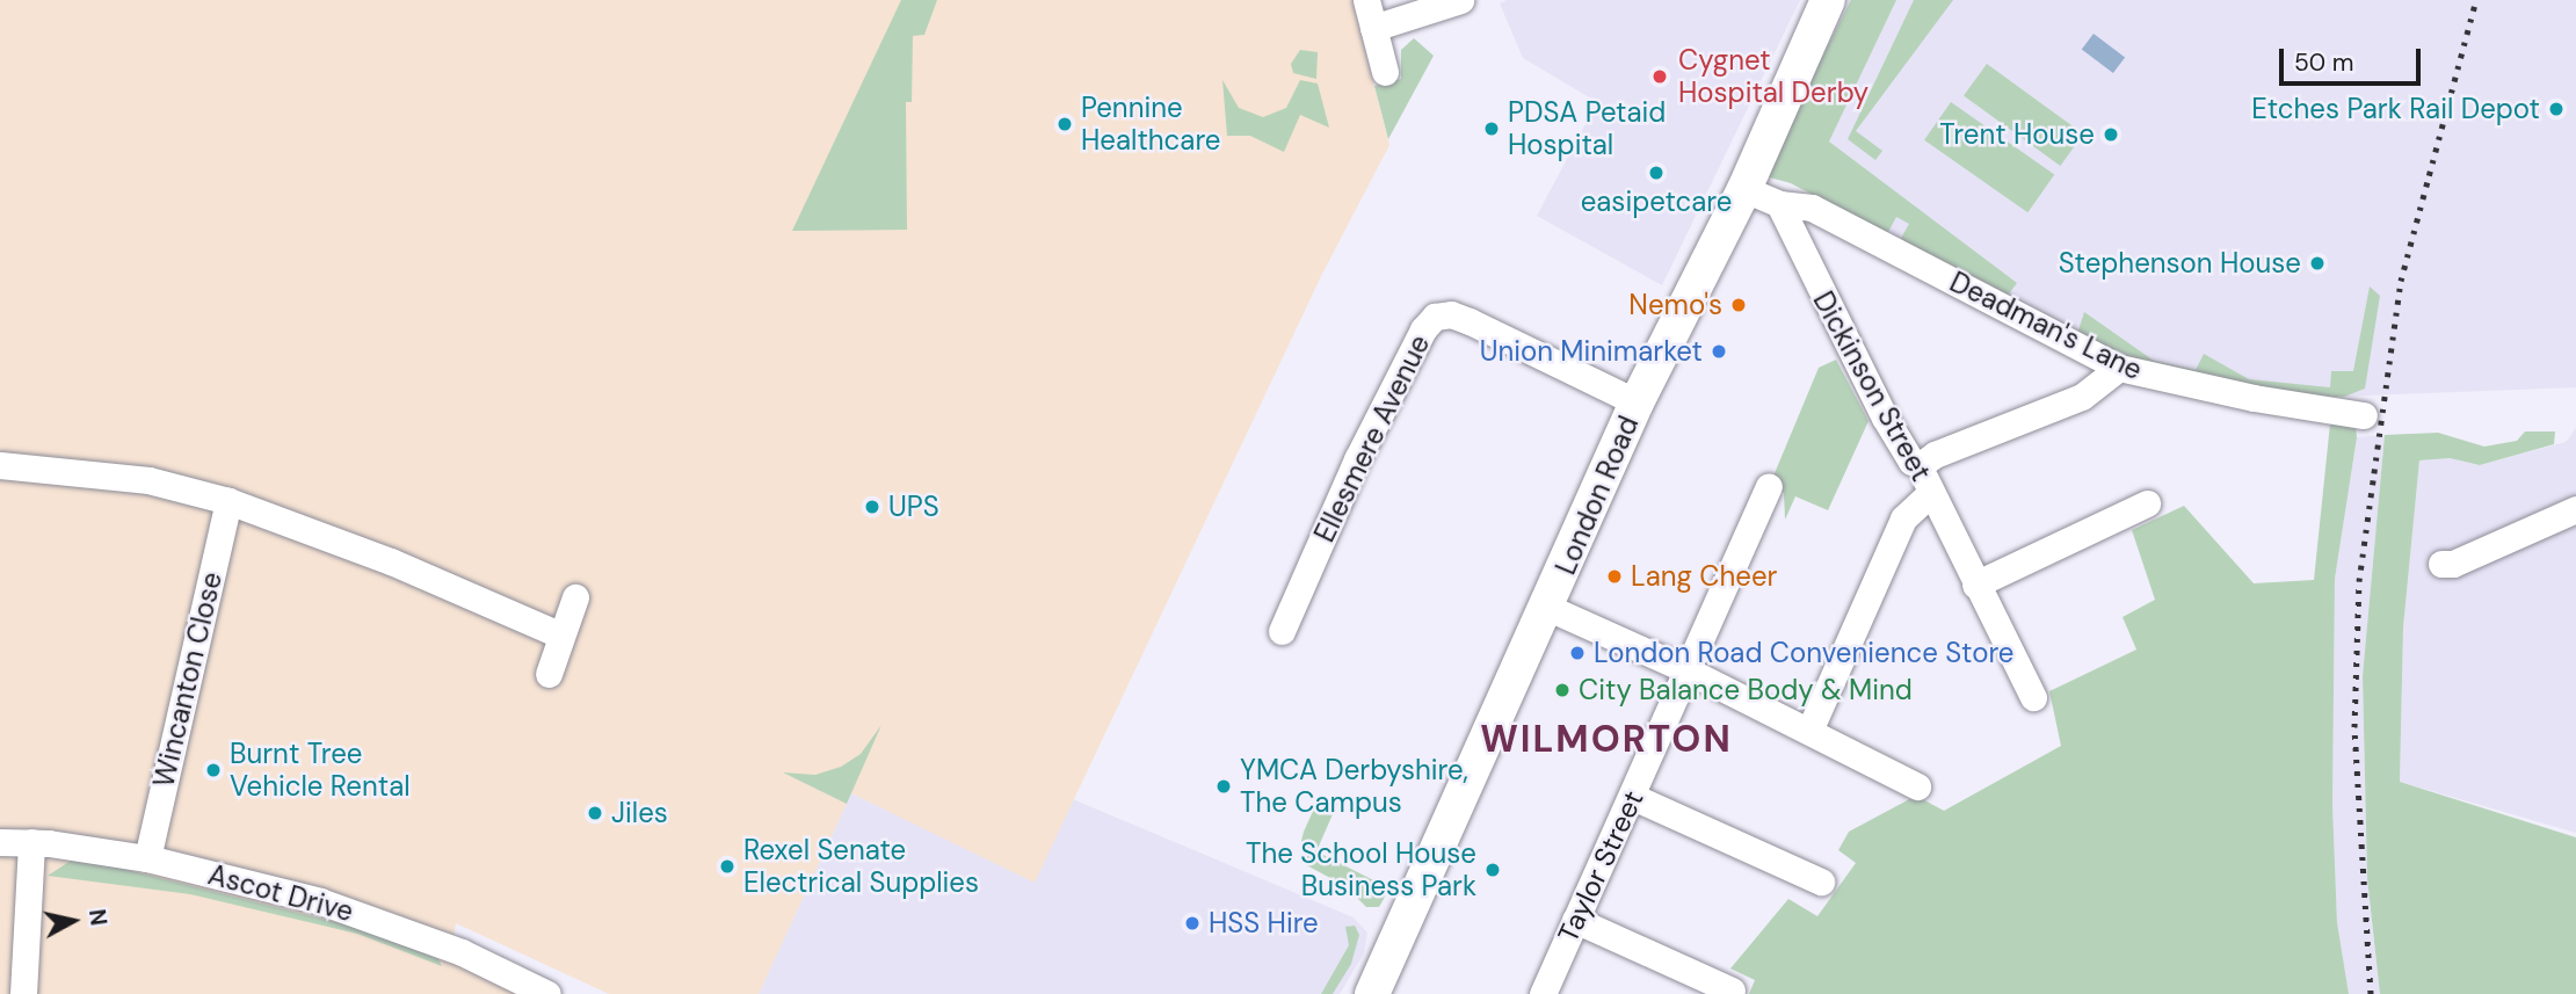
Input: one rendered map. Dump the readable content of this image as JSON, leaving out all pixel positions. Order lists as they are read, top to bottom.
{
  "streets": {
    "main road": ["London Road"],
    "street": [
      "Deadman's Lane",
      "Dickinson Street",
      "Ellesmere Avenue",
      "Wincanton Close",
      "Taylor Street",
      "Ascot Drive"
    ]
  },
  "crossings": [
    ["Deadman's Lane", "Dickinson Street"],
    ["Deadman's Lane", "London Road"],
    ["Ellesmere Avenue", "London Road"],
    ["Wincanton Close", "Ascot Drive"]
  ],
  "districts": ["WILMORTON"],
  "places": [
    "Cygnet Hospital Derby",
    "Etches Park Rail Depot",
    "Pennine Healthcare",
    "PDSA Petaid Hospital",
    "Trent House",
    "easipetcare",
    "Stephenson House",
    "Nemo's",
    "Union Minimarket",
    "UPS",
    "Lang Cheer",
    "London Road Convenience Store",
    "City Balance Body & Mind",
    "Burnt Tree Vehicle Rental",
    "YMCA Derbyshire, The Campus",
    "Jiles",
    "Rexel Senate Electrical Supplies",
    "The School House Business Park",
    "HSS Hire"
  ],
  "scale_bar": "50 m",
  "north": "right"
}
